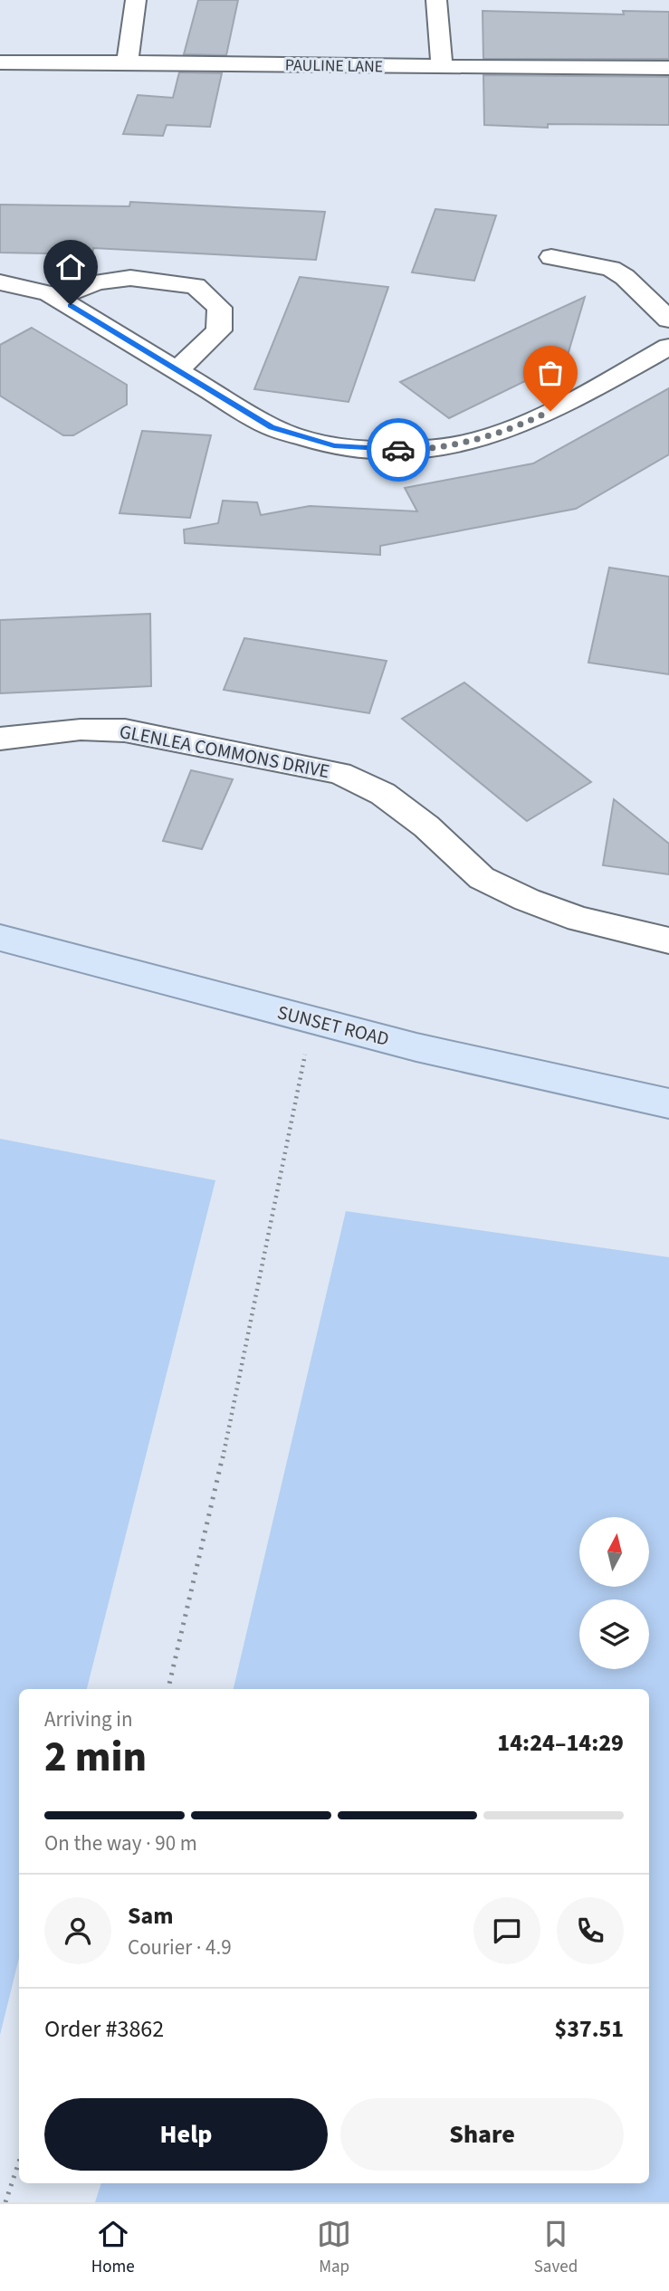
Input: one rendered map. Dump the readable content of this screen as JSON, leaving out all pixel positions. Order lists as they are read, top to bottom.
{
  "streets": {
    "main road": ["SUNSET ROAD"],
    "street": ["PAULINE LANE", "GLENLEA COMMONS DRIVE"]
  },
  "north": "top",
  "page": {
    "heading": ["2 min", "Arriving in", "14:24–14:29"],
    "panel": [
      "Sam",
      "Courier · 4.9",
      "Order #3862",
      "$37.51"
    ],
    "bar": "On the way · 90 m",
    "buttons": ["Help", "Share"],
    "tabs": ["Home", "Map", "Saved"]
  }
}
